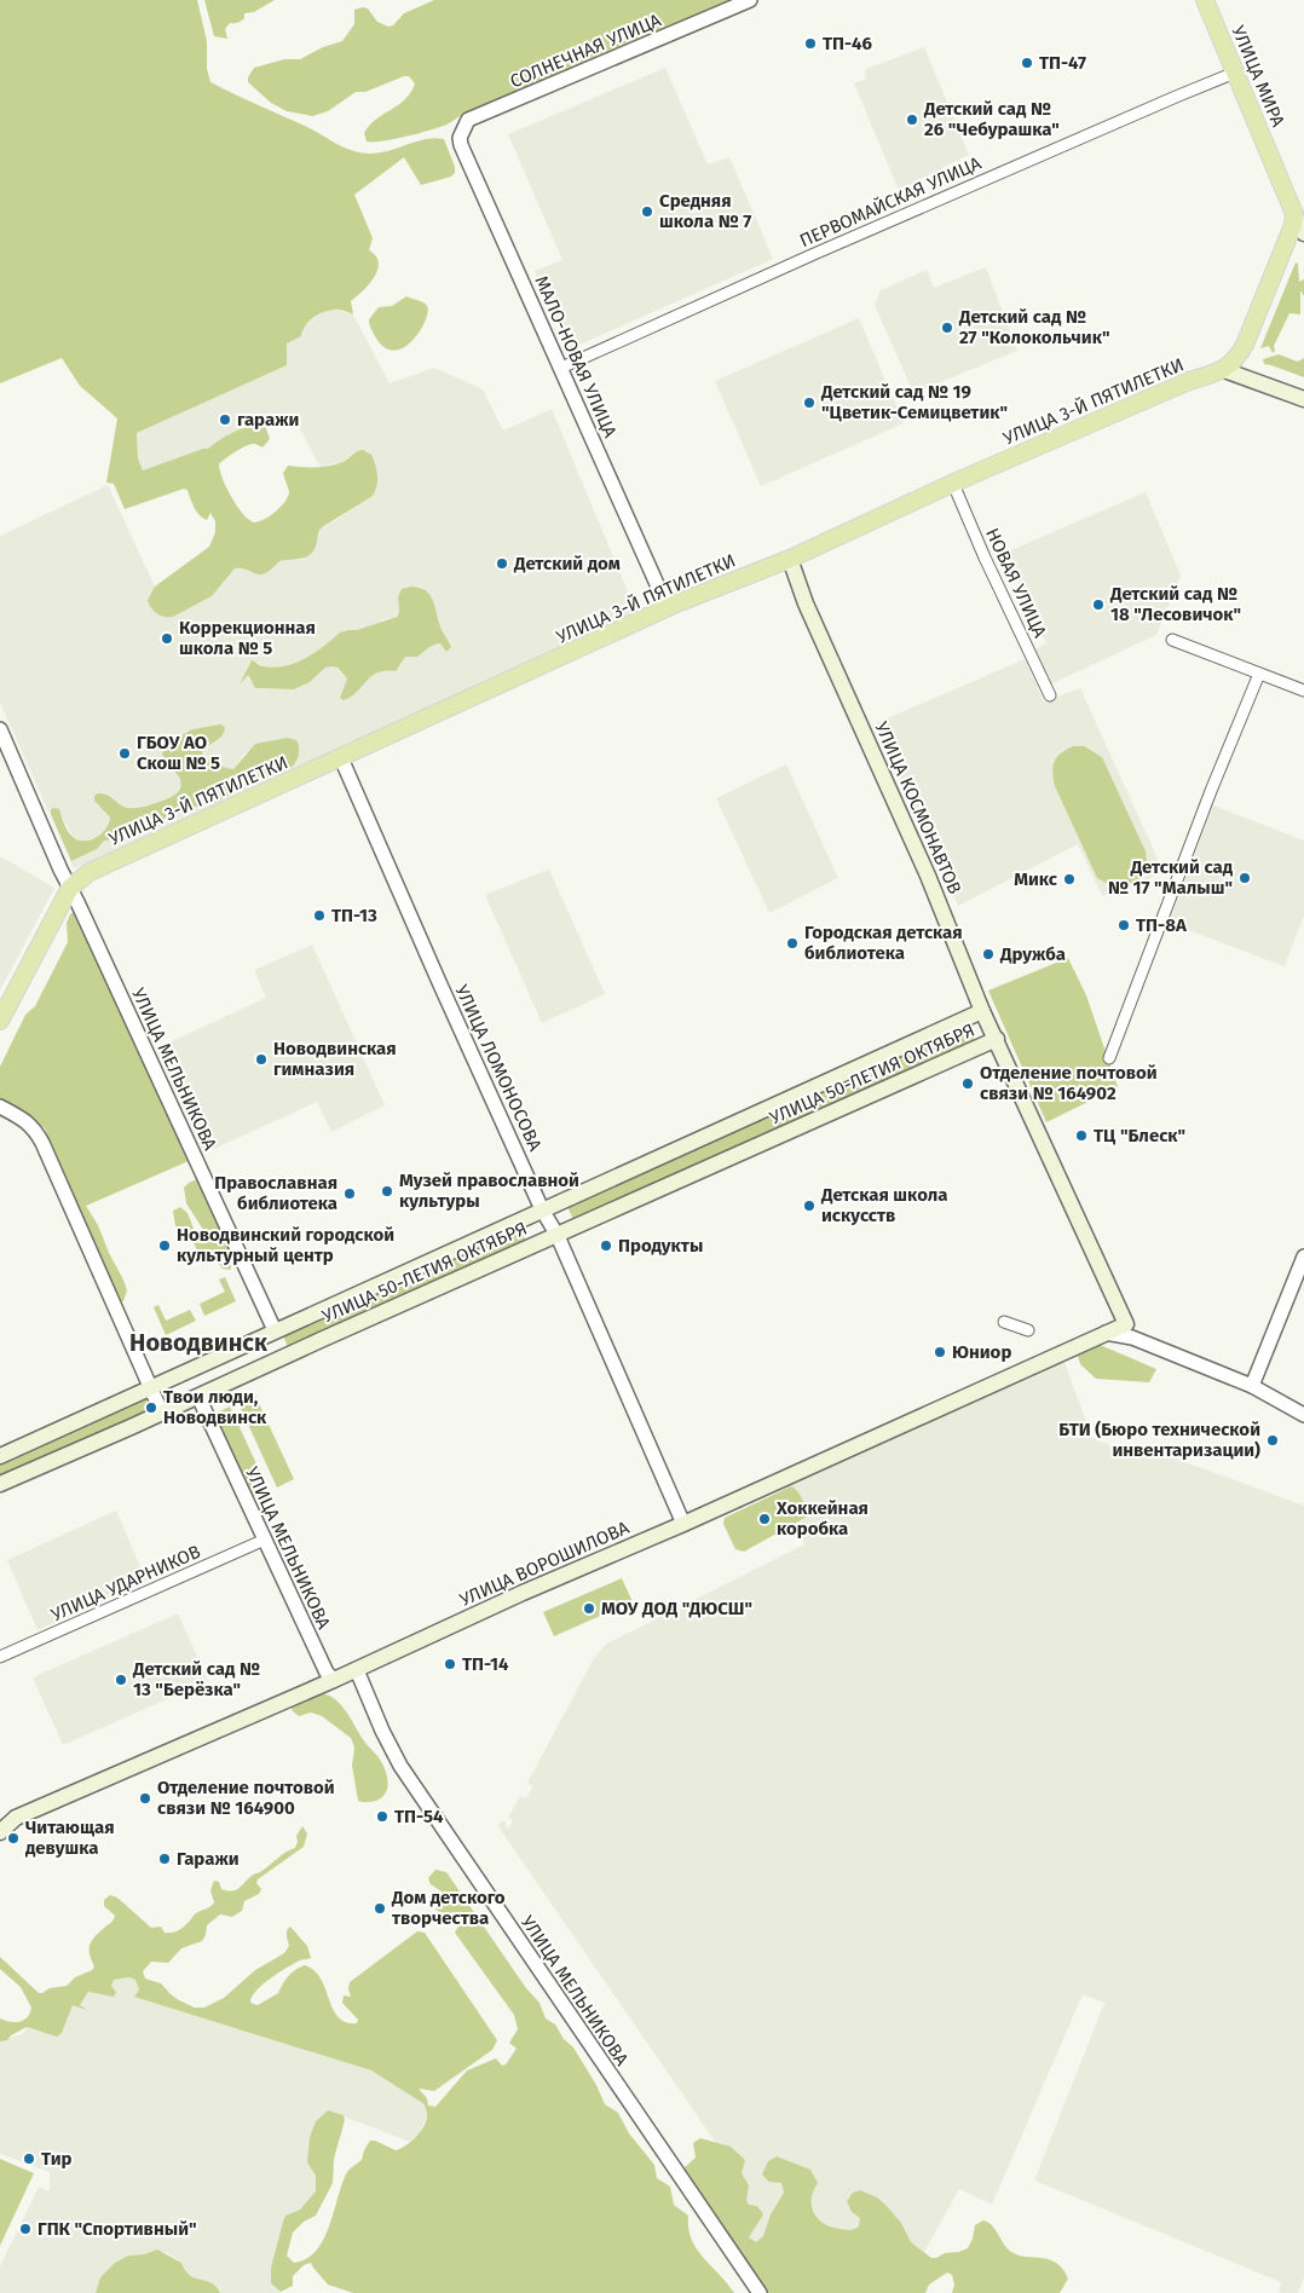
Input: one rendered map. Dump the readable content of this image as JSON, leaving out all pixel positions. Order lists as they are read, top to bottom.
{
  "streets": {
    "main road": [
      "УЛИЦА МИРА",
      "УЛИЦА 3-Й ПЯТИЛЕТКИ",
      "УЛИЦА КОСМОНАВТОВ",
      "УЛИЦА 50-ЛЕТИЯ ОКТЯБРЯ",
      "УЛИЦА ВОРОШИЛОВА"
    ],
    "street": [
      "СОЛНЕЧНАЯ УЛИЦА",
      "ПЕРВОМАЙСКАЯ УЛИЦА",
      "МАЛО-НОВАЯ УЛИЦА",
      "НОВАЯ УЛИЦА",
      "УЛИЦА ЛОМОНОСОВА",
      "УЛИЦА МЕЛЬНИКОВА",
      "УЛИЦА УДАРНИКОВ"
    ]
  },
  "crossings": [
    ["СОЛНЕЧНАЯ УЛИЦА", "МАЛО-НОВАЯ УЛИЦА"],
    ["УЛИЦА МИРА", "ПЕРВОМАЙСКАЯ УЛИЦА"],
    ["ПЕРВОМАЙСКАЯ УЛИЦА", "МАЛО-НОВАЯ УЛИЦА"],
    ["МАЛО-НОВАЯ УЛИЦА", "УЛИЦА 3-Й ПЯТИЛЕТКИ"],
    ["УЛИЦА 3-Й ПЯТИЛЕТКИ", "НОВАЯ УЛИЦА"],
    ["УЛИЦА 3-Й ПЯТИЛЕТКИ", "УЛИЦА КОСМОНАВТОВ"],
    ["УЛИЦА 3-Й ПЯТИЛЕТКИ", "УЛИЦА ЛОМОНОСОВА"],
    ["УЛИЦА 3-Й ПЯТИЛЕТКИ", "УЛИЦА МЕЛЬНИКОВА"],
    ["УЛИЦА КОСМОНАВТОВ", "УЛИЦА 50-ЛЕТИЯ ОКТЯБРЯ"],
    ["УЛИЦА КОСМОНАВТОВ", "УЛИЦА ВОРОШИЛОВА"],
    ["УЛИЦА ЛОМОНОСОВА", "УЛИЦА 50-ЛЕТИЯ ОКТЯБРЯ"],
    ["УЛИЦА ЛОМОНОСОВА", "УЛИЦА ВОРОШИЛОВА"],
    ["УЛИЦА МЕЛЬНИКОВА", "УЛИЦА 50-ЛЕТИЯ ОКТЯБРЯ"],
    ["УЛИЦА МЕЛЬНИКОВА", "УЛИЦА ВОРОШИЛОВА"],
    ["УЛИЦА МЕЛЬНИКОВА", "УЛИЦА УДАРНИКОВ"]
  ],
  "districts": ["Новодвинск"],
  "places": [
    "ТП-46",
    "ТП-47",
    "Детский сад № 26 \"Чебурашка\"",
    "Средняя школа № 7",
    "Детский сад № 27 \"Колокольчик\"",
    "Детский сад № 19 \"Цветик-Семицветик\"",
    "гаражи",
    "Детский дом",
    "Детский сад № 18 \"Лесовичок\"",
    "Коррекционная школа № 5",
    "ГБОУ АО Скош № 5",
    "Детский сад № 17 \"Малыш\"",
    "Микс",
    "ТП-13",
    "ТП-8А",
    "Городская детская библиотека",
    "Дружба",
    "Новодвинская гимназия",
    "Отделение почтовой связи № 164902",
    "ТЦ \"Блеск\"",
    "Музей православной культуры",
    "Православная библиотека",
    "Детская школа искусств",
    "Новодвинский городской культурный центр",
    "Продукты",
    "Юниор",
    "Твои люди, Новодвинск",
    "БТИ (Бюро технической инвентаризации)",
    "Хоккейная коробка",
    "МОУ ДОД \"ДЮСШ\"",
    "ТП-14",
    "Детский сад № 13 \"Берёзка\"",
    "Отделение почтовой связи № 164900",
    "ТП-54",
    "Читающая девушка",
    "Гаражи",
    "Дом детского творчества",
    "Тир",
    "ГПК \"Спортивный\""
  ]
}
